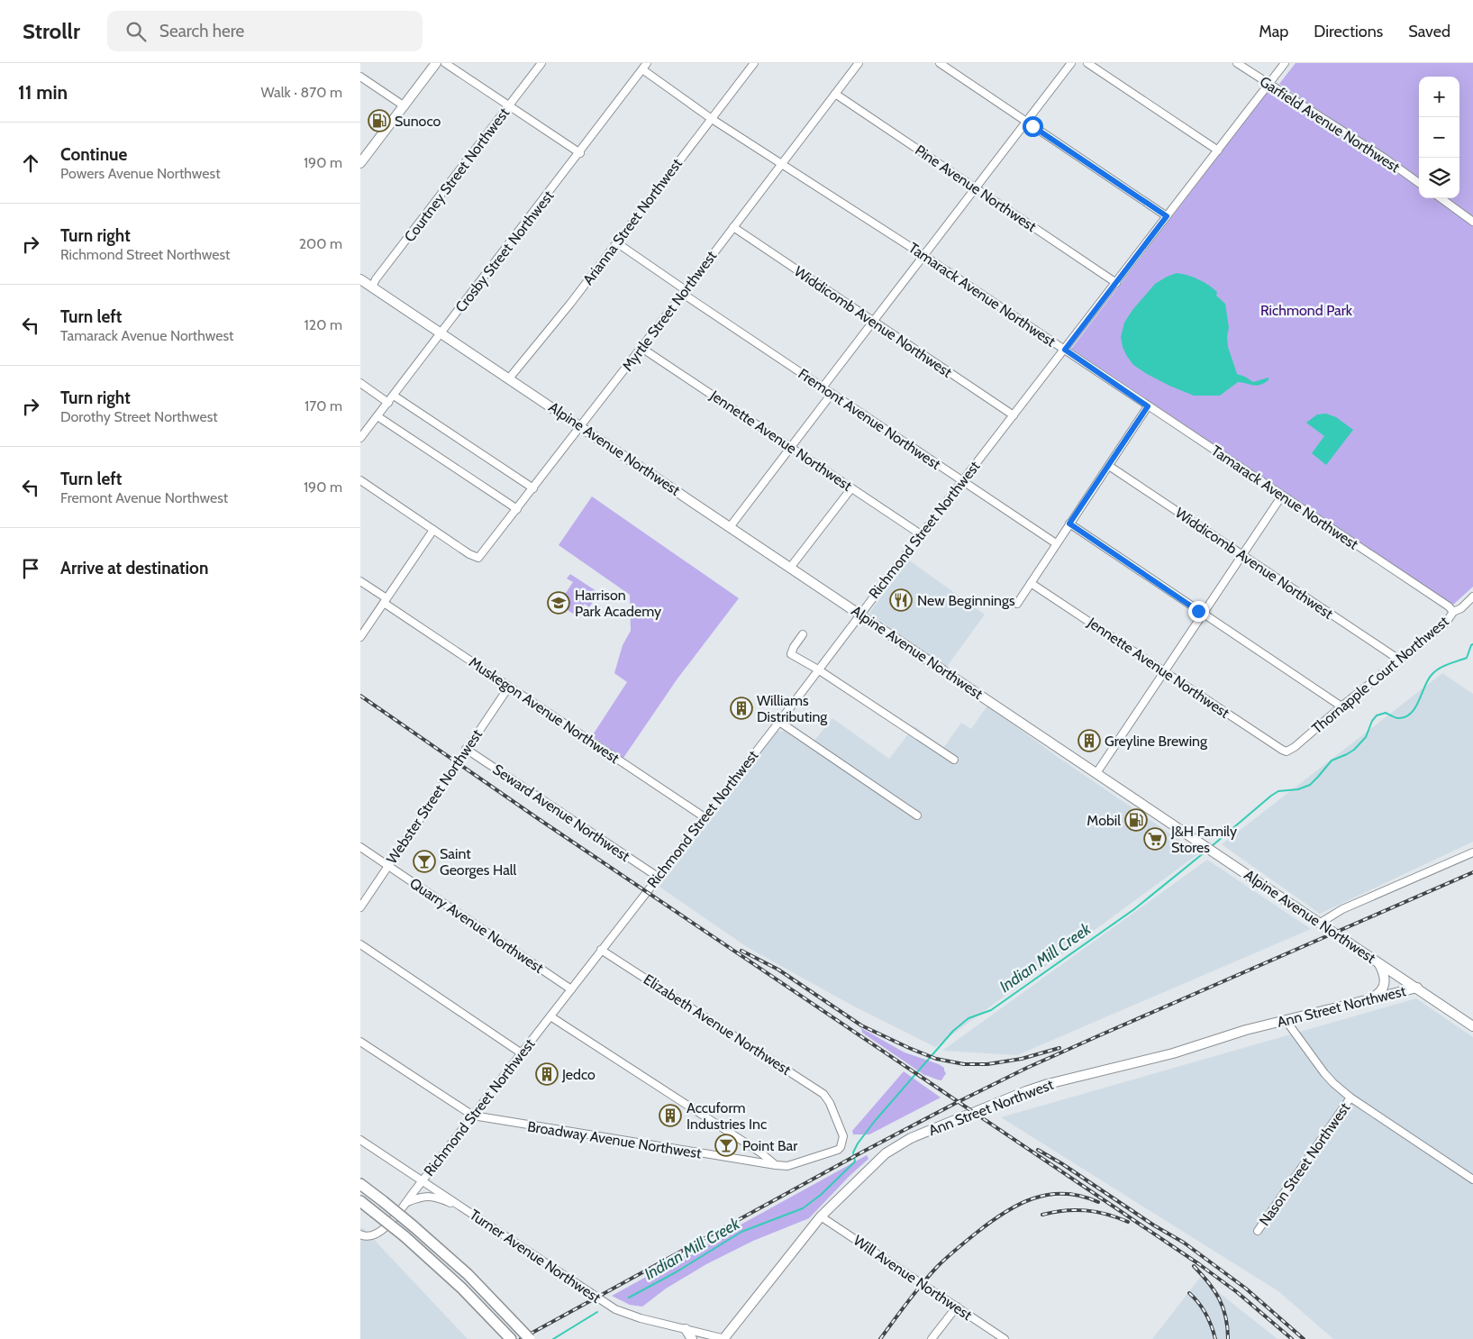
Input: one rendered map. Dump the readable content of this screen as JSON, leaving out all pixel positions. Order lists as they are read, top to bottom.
{
  "streets": {
    "main road": ["Alpine Avenue Northwest", "Ann Street Northwest"],
    "street": [
      "Garfield Avenue Northwest",
      "Courtney Street Northwest",
      "Pine Avenue Northwest",
      "Arianna Street Northwest",
      "Crosby Street Northwest",
      "Tamarack Avenue Northwest",
      "Myrtle Street Northwest",
      "Widdicomb Avenue Northwest",
      "Fremont Avenue Northwest",
      "Jennette Avenue Northwest",
      "Richmond Street Northwest",
      "Thornapple Court Northwest",
      "Muskegon Avenue Northwest",
      "Webster Street Northwest",
      "Seward Avenue Northwest",
      "Quarry Avenue Northwest",
      "Elizabeth Avenue Northwest",
      "Broadway Avenue Northwest",
      "Nason Street Northwest",
      "Turner Avenue Northwest",
      "Will Avenue Northwest"
    ]
  },
  "crossings": [
    ["Garfield Avenue Northwest", "Richmond Street Northwest"],
    ["Courtney Street Northwest", "Alpine Avenue Northwest"],
    ["Pine Avenue Northwest", "Myrtle Street Northwest"],
    ["Pine Avenue Northwest", "Richmond Street Northwest"],
    ["Arianna Street Northwest", "Tamarack Avenue Northwest"],
    ["Arianna Street Northwest", "Fremont Avenue Northwest"],
    ["Arianna Street Northwest", "Alpine Avenue Northwest"],
    ["Crosby Street Northwest", "Tamarack Avenue Northwest"],
    ["Crosby Street Northwest", "Alpine Avenue Northwest"],
    ["Tamarack Avenue Northwest", "Myrtle Street Northwest"],
    ["Tamarack Avenue Northwest", "Richmond Street Northwest"],
    ["Tamarack Avenue Northwest", "Thornapple Court Northwest"],
    ["Myrtle Street Northwest", "Widdicomb Avenue Northwest"],
    ["Myrtle Street Northwest", "Fremont Avenue Northwest"],
    ["Myrtle Street Northwest", "Jennette Avenue Northwest"],
    ["Myrtle Street Northwest", "Alpine Avenue Northwest"],
    ["Widdicomb Avenue Northwest", "Richmond Street Northwest"],
    ["Widdicomb Avenue Northwest", "Thornapple Court Northwest"],
    ["Fremont Avenue Northwest", "Richmond Street Northwest"],
    ["Jennette Avenue Northwest", "Richmond Street Northwest"],
    ["Jennette Avenue Northwest", "Thornapple Court Northwest"],
    ["Alpine Avenue Northwest", "Richmond Street Northwest"],
    ["Alpine Avenue Northwest", "Ann Street Northwest"],
    ["Richmond Street Northwest", "Muskegon Avenue Northwest"],
    ["Richmond Street Northwest", "Seward Avenue Northwest"],
    ["Richmond Street Northwest", "Quarry Avenue Northwest"],
    ["Richmond Street Northwest", "Elizabeth Avenue Northwest"],
    ["Richmond Street Northwest", "Broadway Avenue Northwest"],
    ["Richmond Street Northwest", "Turner Avenue Northwest"],
    ["Muskegon Avenue Northwest", "Webster Street Northwest"],
    ["Webster Street Northwest", "Seward Avenue Northwest"],
    ["Webster Street Northwest", "Quarry Avenue Northwest"],
    ["Ann Street Northwest", "Turner Avenue Northwest"],
    ["Ann Street Northwest", "Will Avenue Northwest"],
    ["Elizabeth Avenue Northwest", "Broadway Avenue Northwest"]
  ],
  "water": ["Indian Mill Creek"],
  "parks": ["Richmond Park"],
  "places": {
    "fuel station": ["Sunoco", "Mobil"],
    "restaurant": ["New Beginnings"],
    "school or university": ["Harrison Park Academy"],
    "building": [
      "Williams Distributing",
      "Greyline Brewing",
      "Jedco",
      "Accuform Industries Inc"
    ],
    "supermarket": ["J&H Family Stores"],
    "bar": ["Saint Georges Hall", "Point Bar"]
  },
  "page": {
    "header": "Strollr",
    "search": "Search here",
    "nav": ["Map", "Directions", "Saved"],
    "heading": ["11 min", "Walk · 870 m"],
    "map_buttons": ["+", "−"],
    "list": [
      ["Continue", "Powers Avenue Northwest", "190 m"],
      ["Turn right", "Richmond Street Northwest", "200 m"],
      ["Turn left", "Tamarack Avenue Northwest", "120 m"],
      ["Turn right", "Dorothy Street Northwest", "170 m"],
      ["Turn left", "Fremont Avenue Northwest", "190 m"],
      "Arrive at destination"
    ]
  }
}
